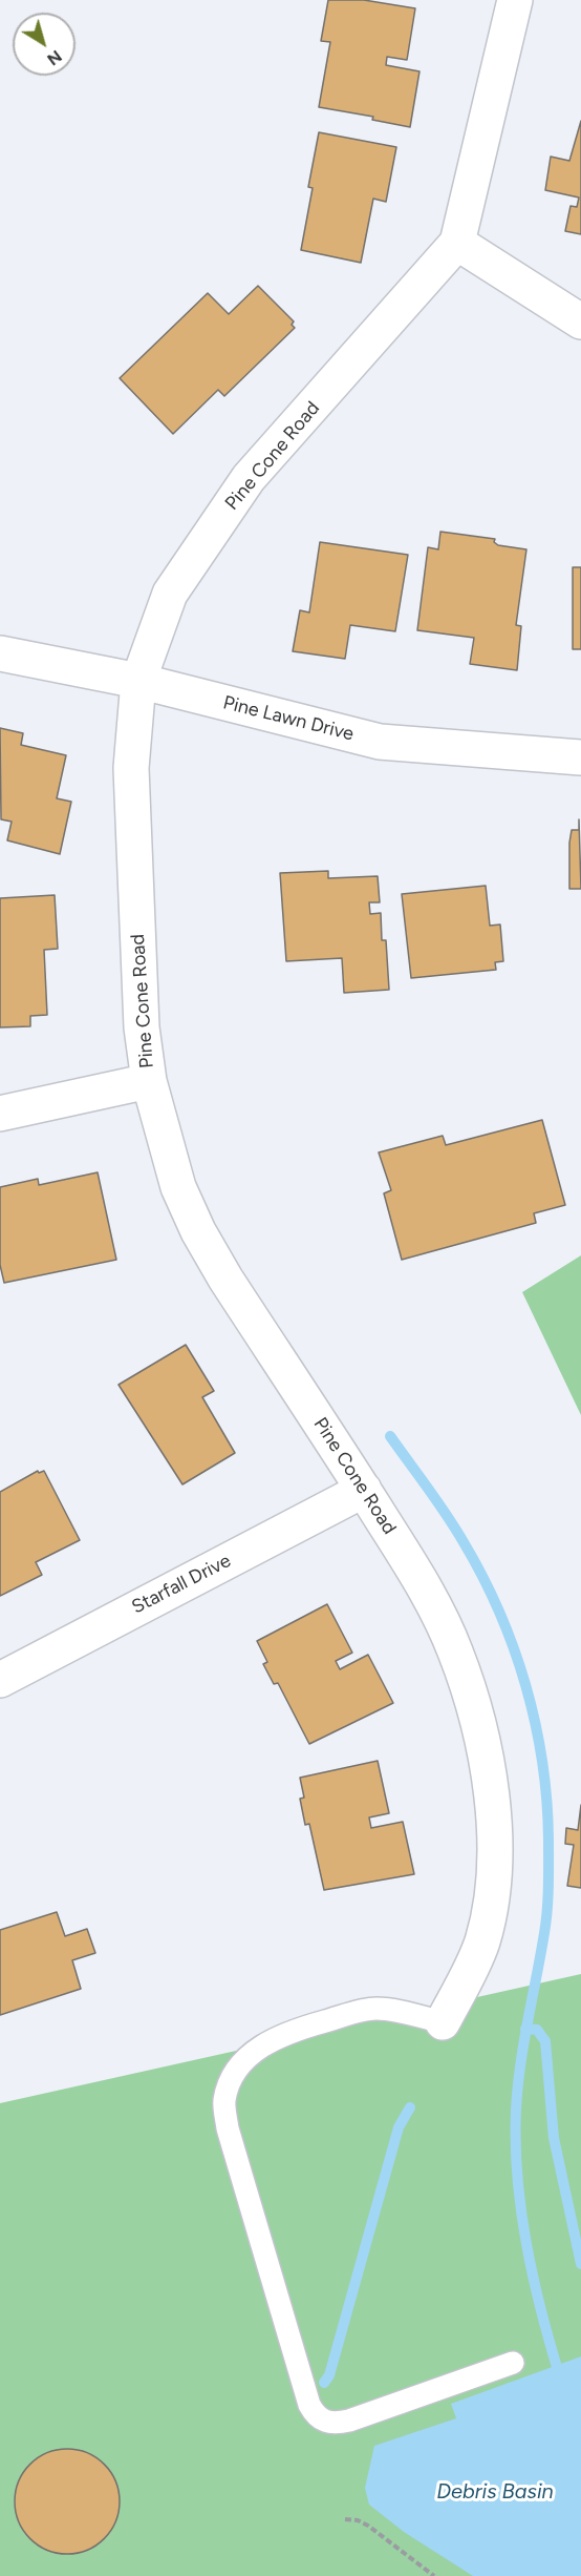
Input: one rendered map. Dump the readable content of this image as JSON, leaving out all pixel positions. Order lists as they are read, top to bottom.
{
  "streets": {
    "street": ["Pine Cone Road", "Pine Lawn Drive", "Starfall Drive"]
  },
  "crossings": [
    ["Pine Cone Road", "Pine Lawn Drive"],
    ["Pine Cone Road", "Starfall Drive"]
  ],
  "water": ["Debris Basin"],
  "north": "bottom right"
}
